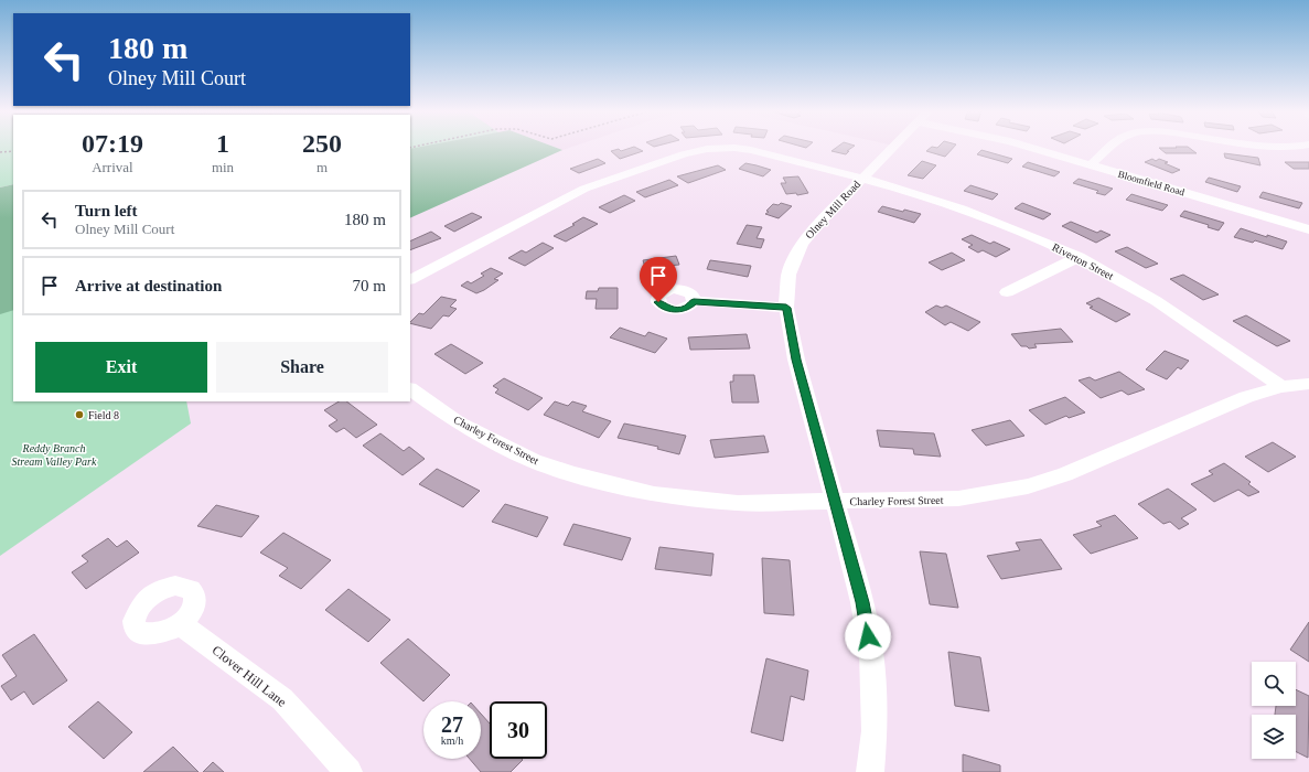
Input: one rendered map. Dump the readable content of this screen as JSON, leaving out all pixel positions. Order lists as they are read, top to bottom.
{
  "streets": {
    "street": [
      "Bloomfield Road",
      "Olney Mill Road",
      "Riverton Street",
      "Charley Forest Street",
      "Clover Hill Lane"
    ]
  },
  "crossings": [
    ["Olney Mill Road", "Riverton Street"],
    ["Olney Mill Road", "Charley Forest Street"],
    ["Riverton Street", "Charley Forest Street"]
  ],
  "parks": ["Reddy Branch Stream Valley Park"],
  "places": ["Field 8"],
  "page": {
    "turn": ["180 m", "Olney Mill Court"],
    "eta": [
      "07:19",
      "Arrival",
      "1",
      "min",
      "250",
      "m"
    ],
    "list": [
      {
        "name": "Turn left",
        "note": "Olney Mill Court",
        "value": "180 m"
      },
      {
        "name": "Arrive at destination",
        "value": "70 m"
      }
    ],
    "buttons": ["Exit", "Share"],
    "speed": "27 km/h",
    "limit": "30"
  }
}
